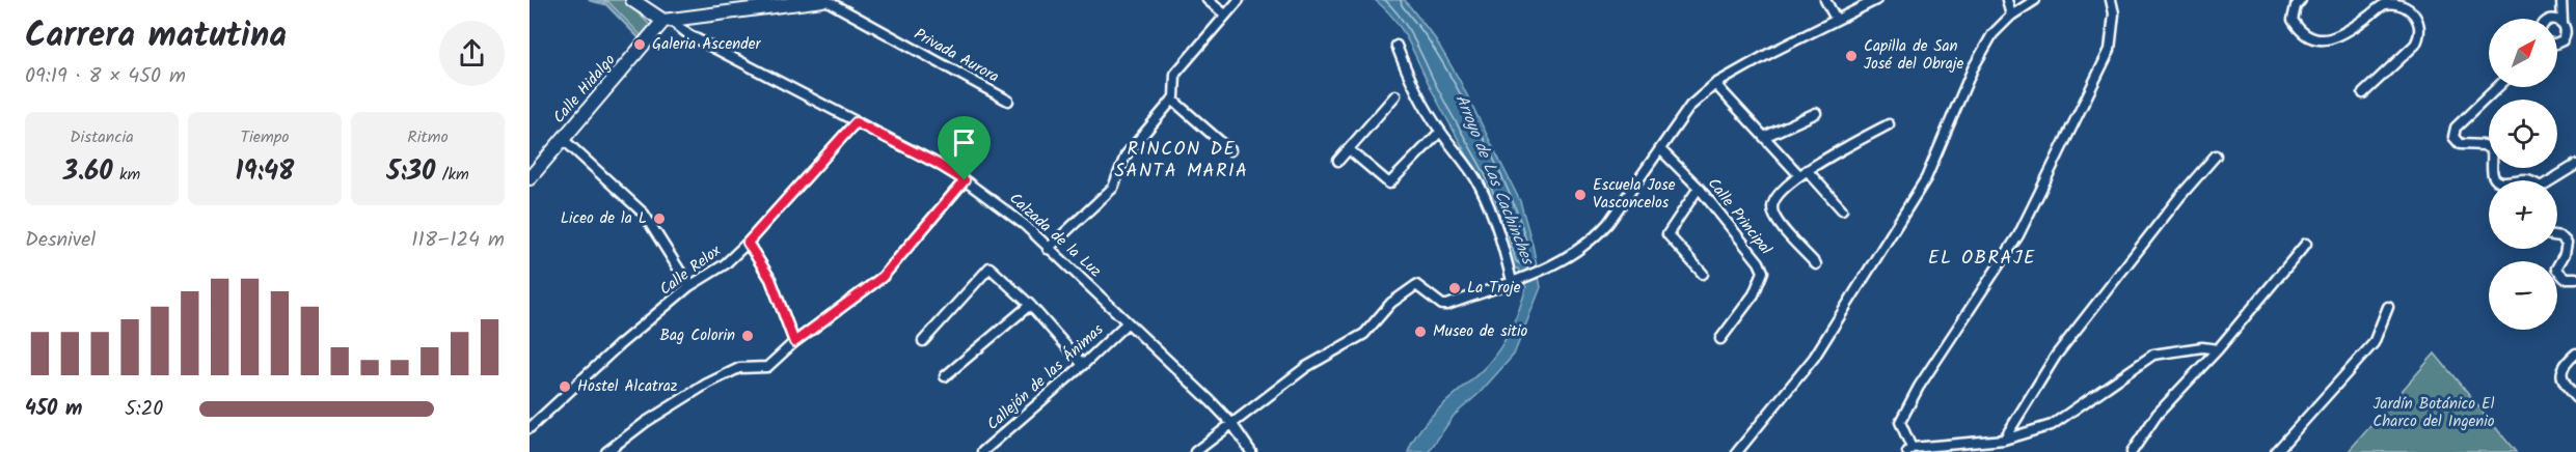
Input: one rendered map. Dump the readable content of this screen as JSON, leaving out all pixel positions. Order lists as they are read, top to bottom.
{
  "streets": {
    "main road": ["Calle Hidalgo", "Calzada de la Luz"],
    "street": [
      "Privada Aurora",
      "Calle Principal",
      "Calle Relox",
      "Callejón de las Ánimas"
    ]
  },
  "crossings": [
    ["Calle Hidalgo", "Calzada de la Luz"],
    ["Calzada de la Luz", "Calle Relox"],
    ["Calzada de la Luz", "Callejón de las Ánimas"]
  ],
  "districts": ["RINCON DE SANTA MARIA", "EL OBRAJE"],
  "water": ["Arroyo de Las Cachinches"],
  "parks": ["Jardín Botánico El Charco del Ingenio"],
  "places": [
    "Galeria Ascender",
    "Capilla de San José del Obraje",
    "Escuela Jose Vasconcelos",
    "Liceo de la L",
    "La Troje",
    "Museo de sitio",
    "Bag Colorin",
    "Hostel Alcatraz"
  ],
  "north": "top right",
  "page": {
    "heading": ["Carrera matutina", "09:19 · 8 × 450 m"],
    "map_buttons": ["+", "−"],
    "stats": [
      ["Distancia", "3.60 km"],
      ["Tiempo", "19:48"],
      ["Ritmo", "5:30 /km"]
    ],
    "chart": ["Desnivel", "118–124 m"],
    "list": [
      {
        "name": "450 m",
        "note": "5:20"
      }
    ]
  }
}
